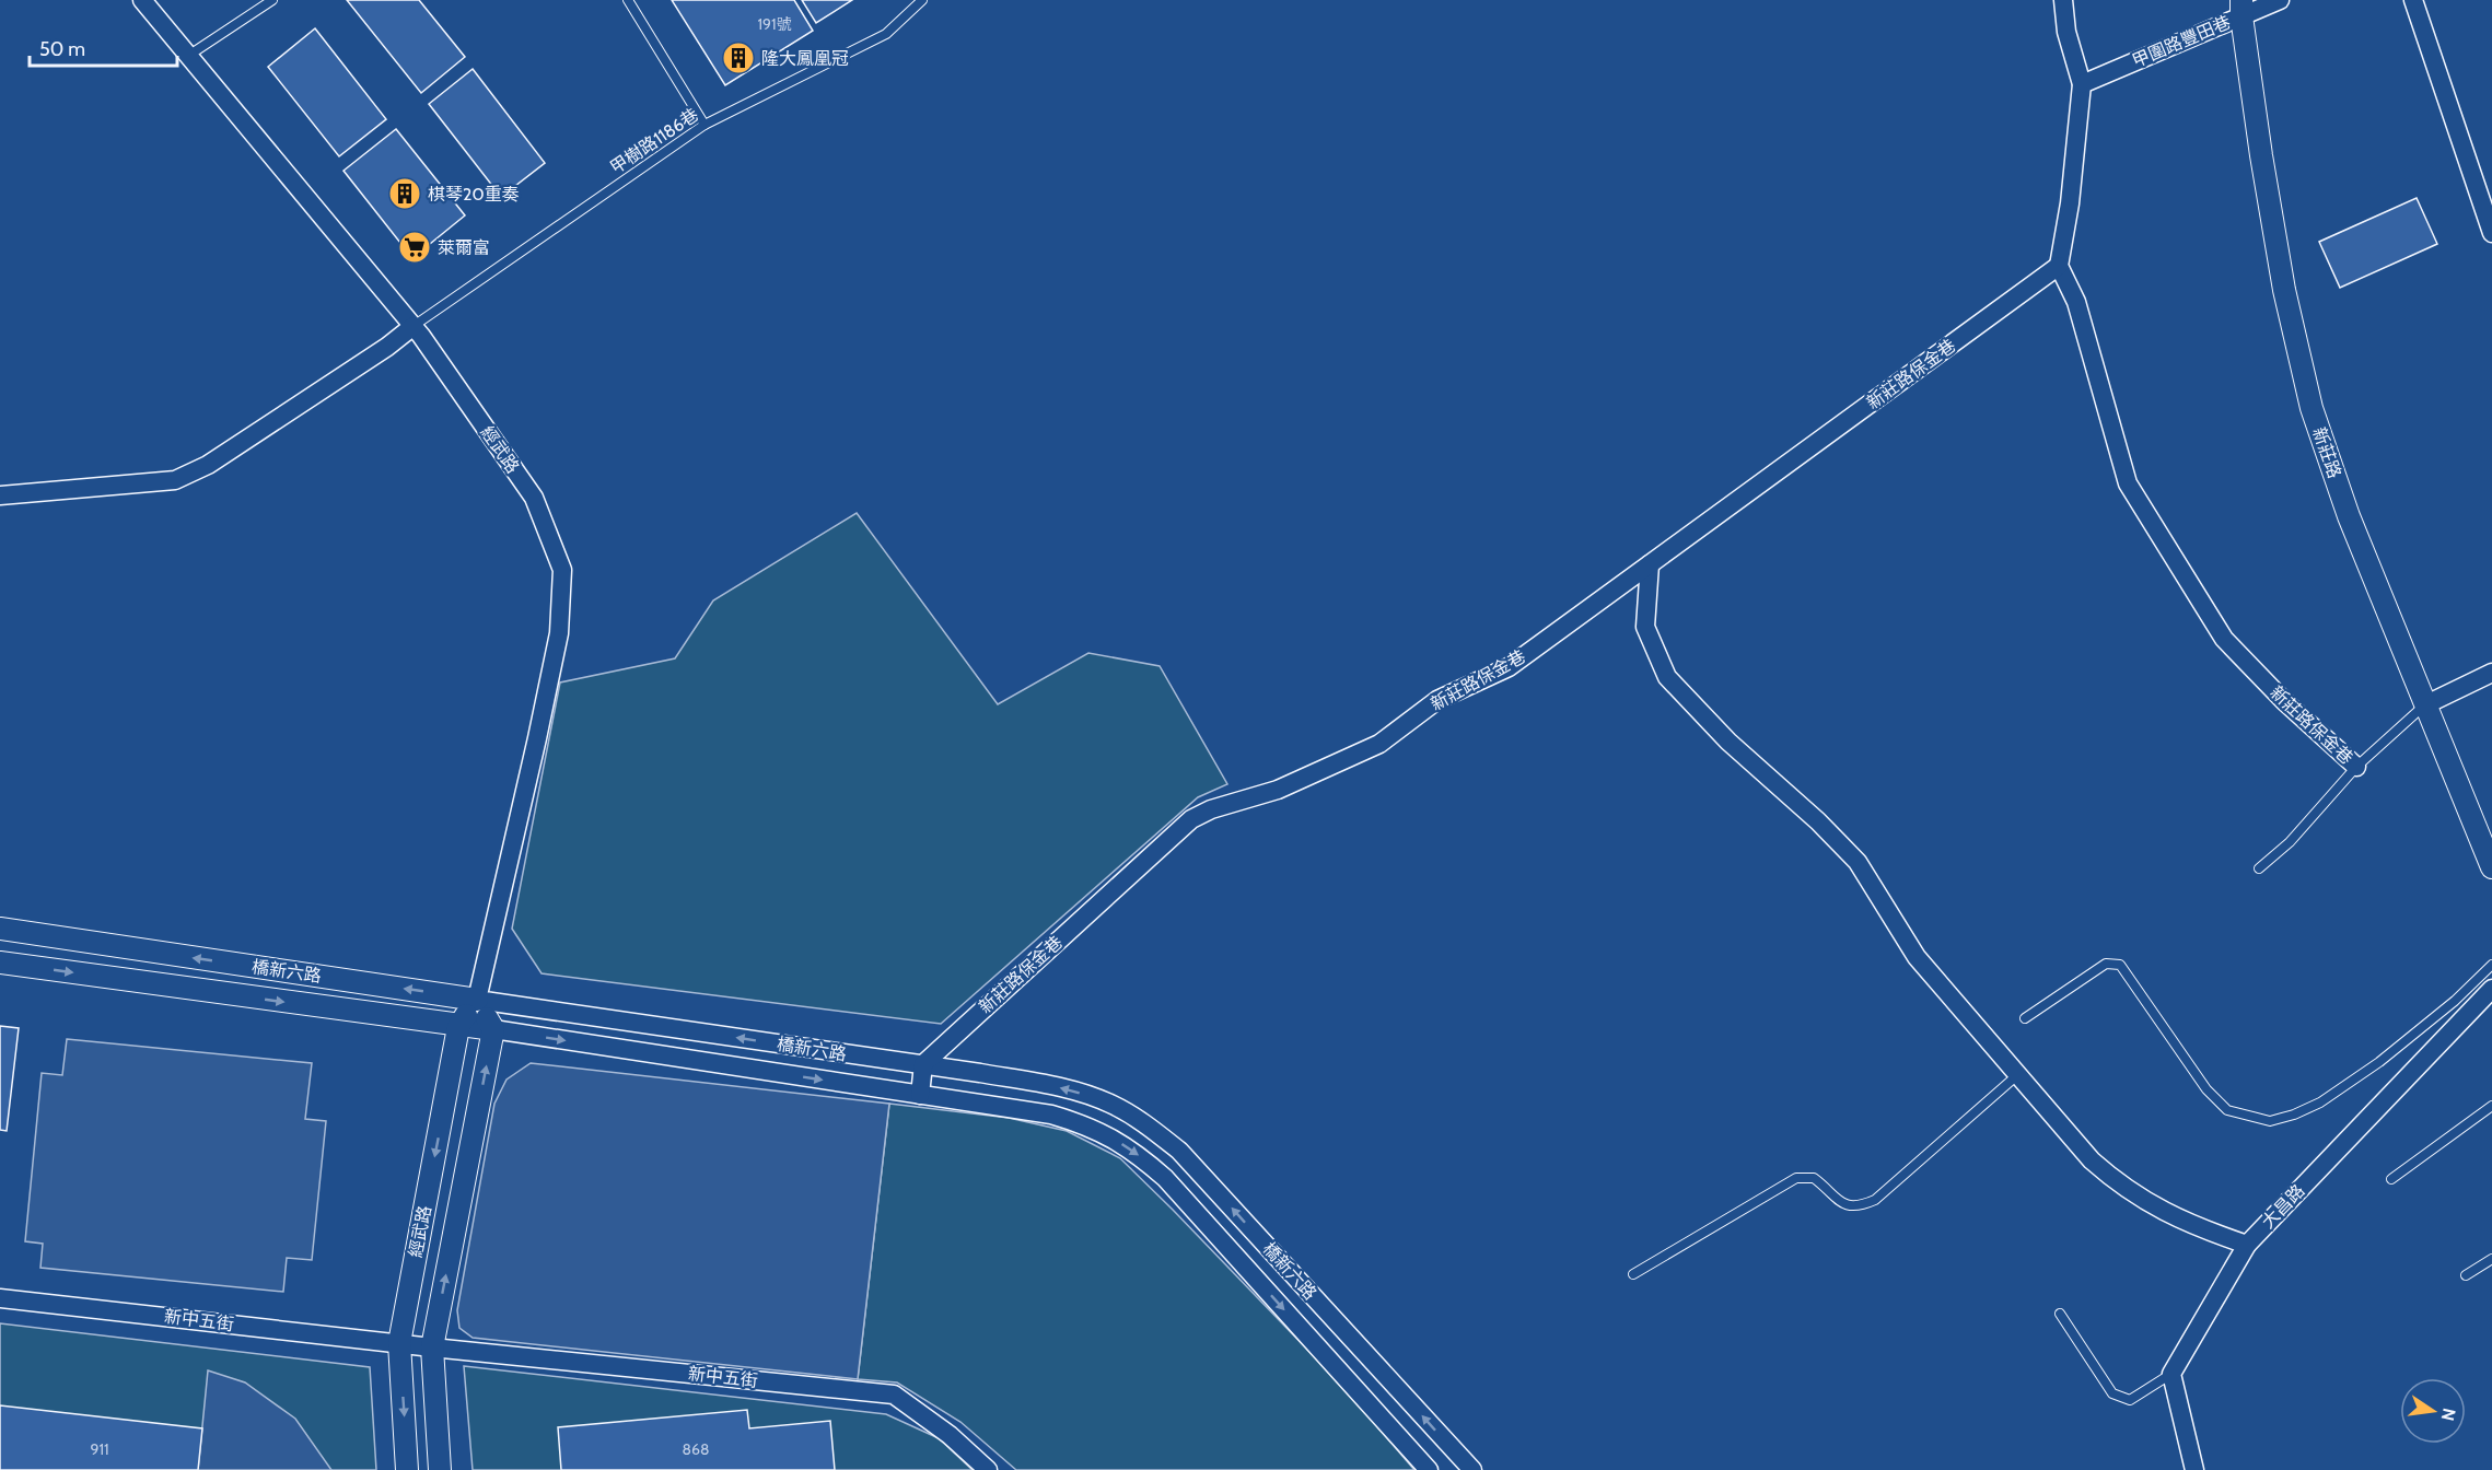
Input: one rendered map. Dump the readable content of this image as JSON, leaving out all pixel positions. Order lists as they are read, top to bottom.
{
  "streets": {
    "street": [
      "甲圍路豐田巷",
      "新莊路保金巷",
      "經武路",
      "新莊路",
      "橋新六路",
      "大昌路",
      "新中五街"
    ],
    "lane": ["甲樹路1186巷"]
  },
  "crossings": [
    ["甲圍路豐田巷", "新莊路"],
    ["甲樹路1186巷", "經武路"],
    ["新莊路保金巷", "橋新六路"],
    ["經武路", "橋新六路"],
    ["經武路", "新中五街"]
  ],
  "places": {
    "building": ["隆大鳳凰冠", "棋琴20重奏"],
    "supermarket": ["萊爾富"]
  },
  "house_numbers": ["191號", "911", "868"],
  "scale_bar": "50 m",
  "north": "right"
}
